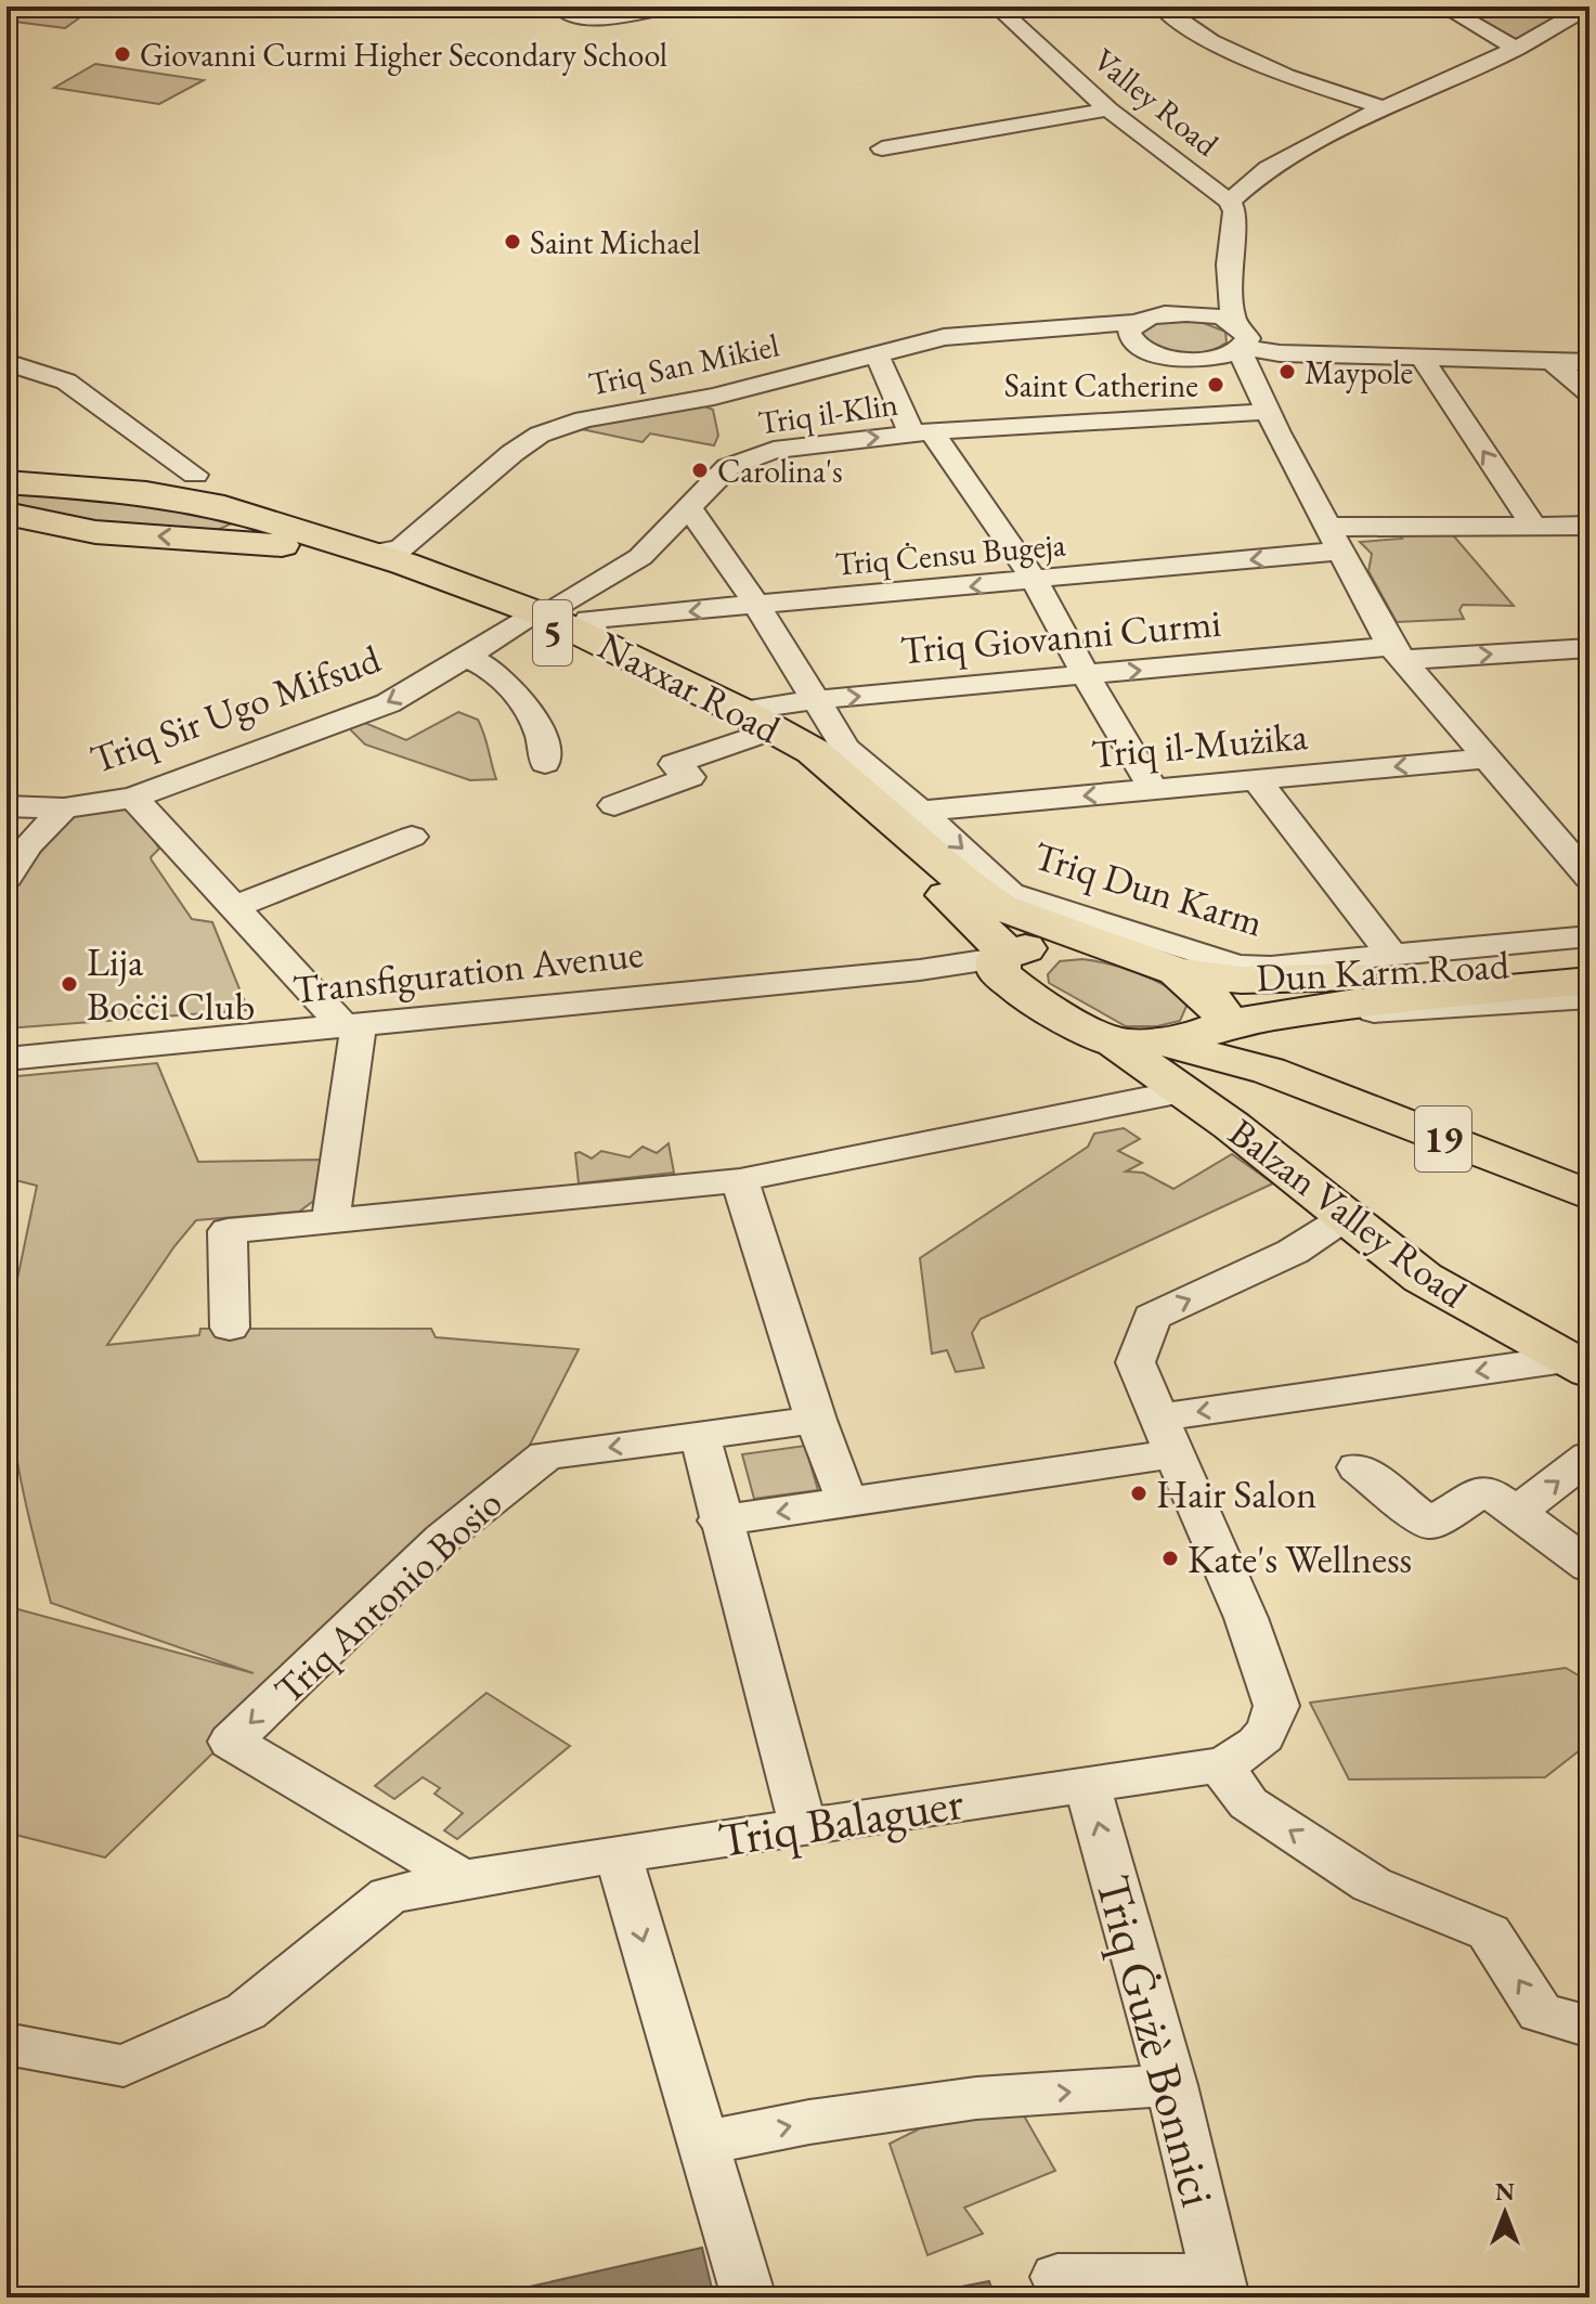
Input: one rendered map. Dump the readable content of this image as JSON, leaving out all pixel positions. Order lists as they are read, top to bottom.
{
  "streets": {
    "highway": ["5", "Naxxar Road", "Dun Karm Road"],
    "main road": ["19", "Balzan Valley Road"],
    "street": [
      "Valley Road",
      "Triq San Mikiel",
      "Triq il-Klin",
      "Triq Ċensu Bugeja",
      "Triq Giovanni Curmi",
      "Triq Sir Ugo Mifsud",
      "Triq il-Mużika",
      "Triq Dun Karm",
      "Transfiguration Avenue",
      "Triq Antonio Bosio",
      "Triq Balaguer",
      "Triq Ġużè Bonnici"
    ]
  },
  "crossings": [
    ["Triq San Mikiel", "Naxxar Road"],
    ["Triq il-Klin", "Naxxar Road"],
    ["Triq il-Klin", "Triq Sir Ugo Mifsud"],
    ["Triq il-Klin", "Triq Dun Karm"],
    ["Triq Ċensu Bugeja", "Naxxar Road"],
    ["Triq Ċensu Bugeja", "Triq Dun Karm"],
    ["Triq Giovanni Curmi", "Naxxar Road"],
    ["Triq Giovanni Curmi", "Triq Dun Karm"],
    ["Naxxar Road", "Triq Sir Ugo Mifsud"],
    ["Naxxar Road", "Transfiguration Avenue"],
    ["Naxxar Road", "Dun Karm Road"],
    ["Naxxar Road", "Balzan Valley Road"],
    ["Triq il-Mużika", "Triq Dun Karm"],
    ["Triq Antonio Bosio", "Triq Balaguer"],
    ["Triq Balaguer", "Triq Ġużè Bonnici"]
  ],
  "one_way": [
    "Triq Ċensu Bugeja",
    "Triq Giovanni Curmi",
    "Triq Dun Karm",
    "Triq Ġużè Bonnici"
  ],
  "places": [
    "Giovanni Curmi Higher Secondary School",
    "Saint Michael",
    "Maypole",
    "Saint Catherine",
    "Carolina's",
    "Lija Boċċi Club",
    "Hair Salon",
    "Kate's Wellness"
  ],
  "north": "top"
}
